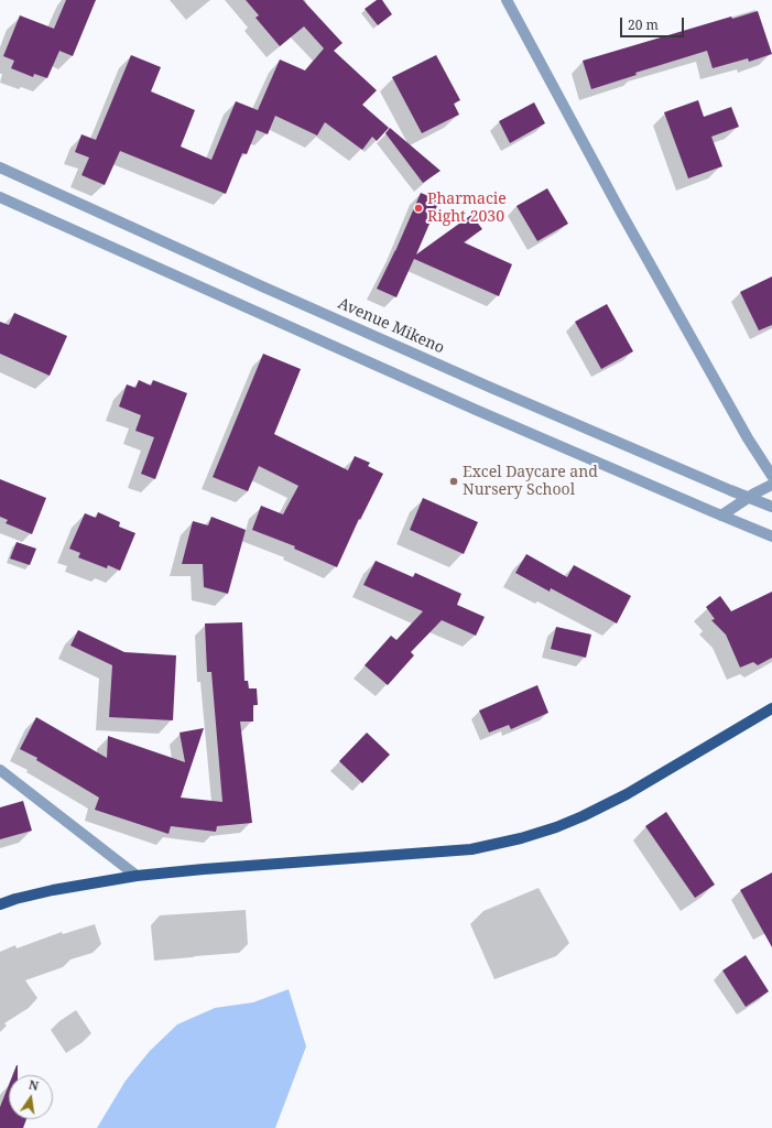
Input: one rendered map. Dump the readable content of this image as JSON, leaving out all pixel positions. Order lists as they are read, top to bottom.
{
  "streets": {
    "street": ["Avenue Mikeno"]
  },
  "places": ["Pharmacie Right 2030", "Excel Daycare and Nursery School"],
  "scale_bar": "20 m",
  "north": "top"
}
